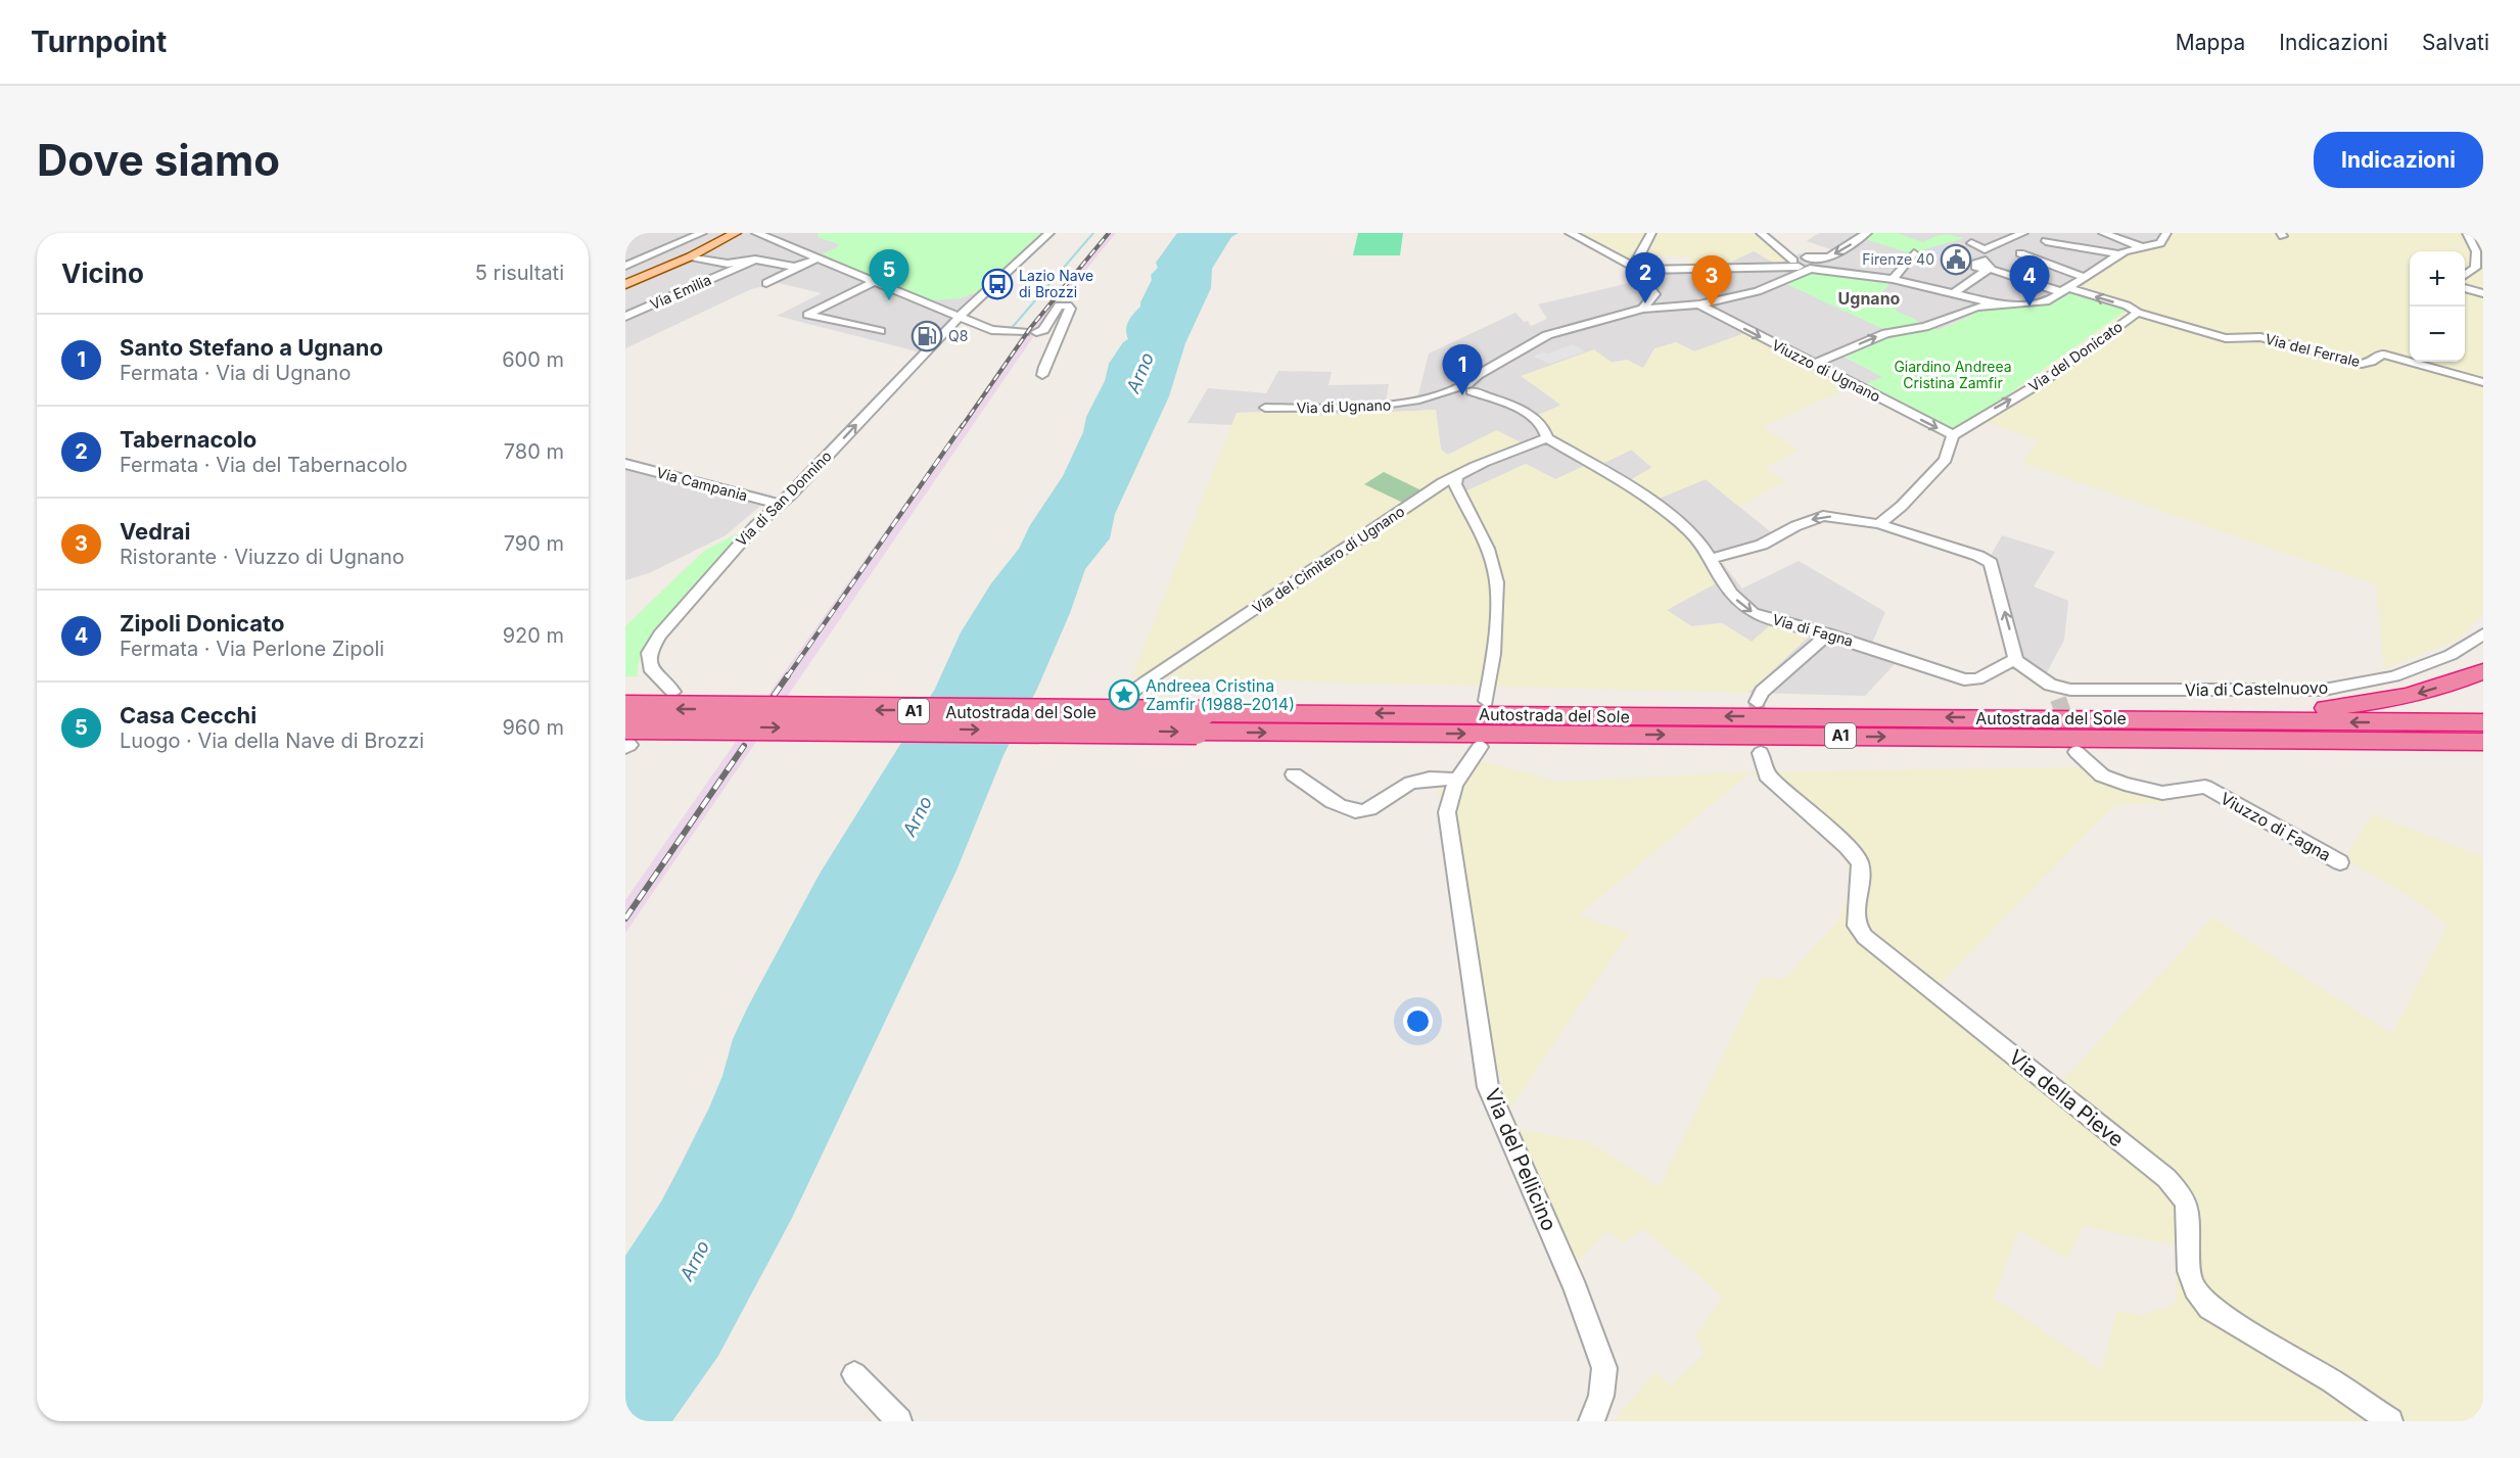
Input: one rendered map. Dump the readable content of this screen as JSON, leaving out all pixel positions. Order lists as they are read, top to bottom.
{
  "streets": {
    "highway": ["A1", "Autostrada del Sole"],
    "street": [
      "Via Emilia",
      "Via del Ferrale",
      "Via del Donicato",
      "Viuzzo di Ugnano",
      "Via di Ugnano",
      "Via Campania",
      "Via di San Donnino",
      "Via del Cimitero di Ugnano",
      "Via di Fagna",
      "Via di Castelnuovo",
      "Viuzzo di Fagna",
      "Via della Pieve",
      "Via del Pellicino"
    ]
  },
  "crossings": [
    ["Via del Ferrale", "Via del Donicato"],
    ["Via del Donicato", "Viuzzo di Ugnano"],
    ["Viuzzo di Ugnano", "Via di Ugnano"],
    ["Via di Ugnano", "Via di Fagna"],
    ["Via Campania", "Via di San Donnino"],
    ["Via del Cimitero di Ugnano", "Via di Fagna"],
    ["Via di Fagna", "Via di Castelnuovo"]
  ],
  "one_way": ["Via di San Donnino"],
  "districts": ["Ugnano"],
  "water": ["Arno"],
  "parks": ["Giardino Andreea Cristina Zamfir"],
  "places": {
    "public building": ["Firenze 40"],
    "bus stop": ["Lazio Nave di Brozzi"],
    "fuel station": ["Q8"],
    "place": ["Andreea Cristina Zamfir (1988–2014)"]
  },
  "page": {
    "header": "Turnpoint",
    "nav": ["Mappa", "Indicazioni", "Salvati"],
    "buttons": "Indicazioni",
    "title": "Dove siamo",
    "heading": ["Vicino", "5 risultati"],
    "pins": [
      "5",
      "2",
      "3",
      "4",
      "1"
    ],
    "map_buttons": ["+", "−"],
    "list": [
      {
        "mark": "1",
        "name": "Santo Stefano a Ugnano",
        "note": "Fermata · Via di Ugnano",
        "value": "600 m"
      },
      {
        "mark": "2",
        "name": "Tabernacolo",
        "note": "Fermata · Via del Tabernacolo",
        "value": "780 m"
      },
      {
        "mark": "3",
        "name": "Vedrai",
        "note": "Ristorante · Viuzzo di Ugnano",
        "value": "790 m"
      },
      {
        "mark": "4",
        "name": "Zipoli Donicato",
        "note": "Fermata · Via Perlone Zipoli",
        "value": "920 m"
      },
      {
        "mark": "5",
        "name": "Casa Cecchi",
        "note": "Luogo · Via della Nave di Brozzi",
        "value": "960 m"
      }
    ]
  }
}
